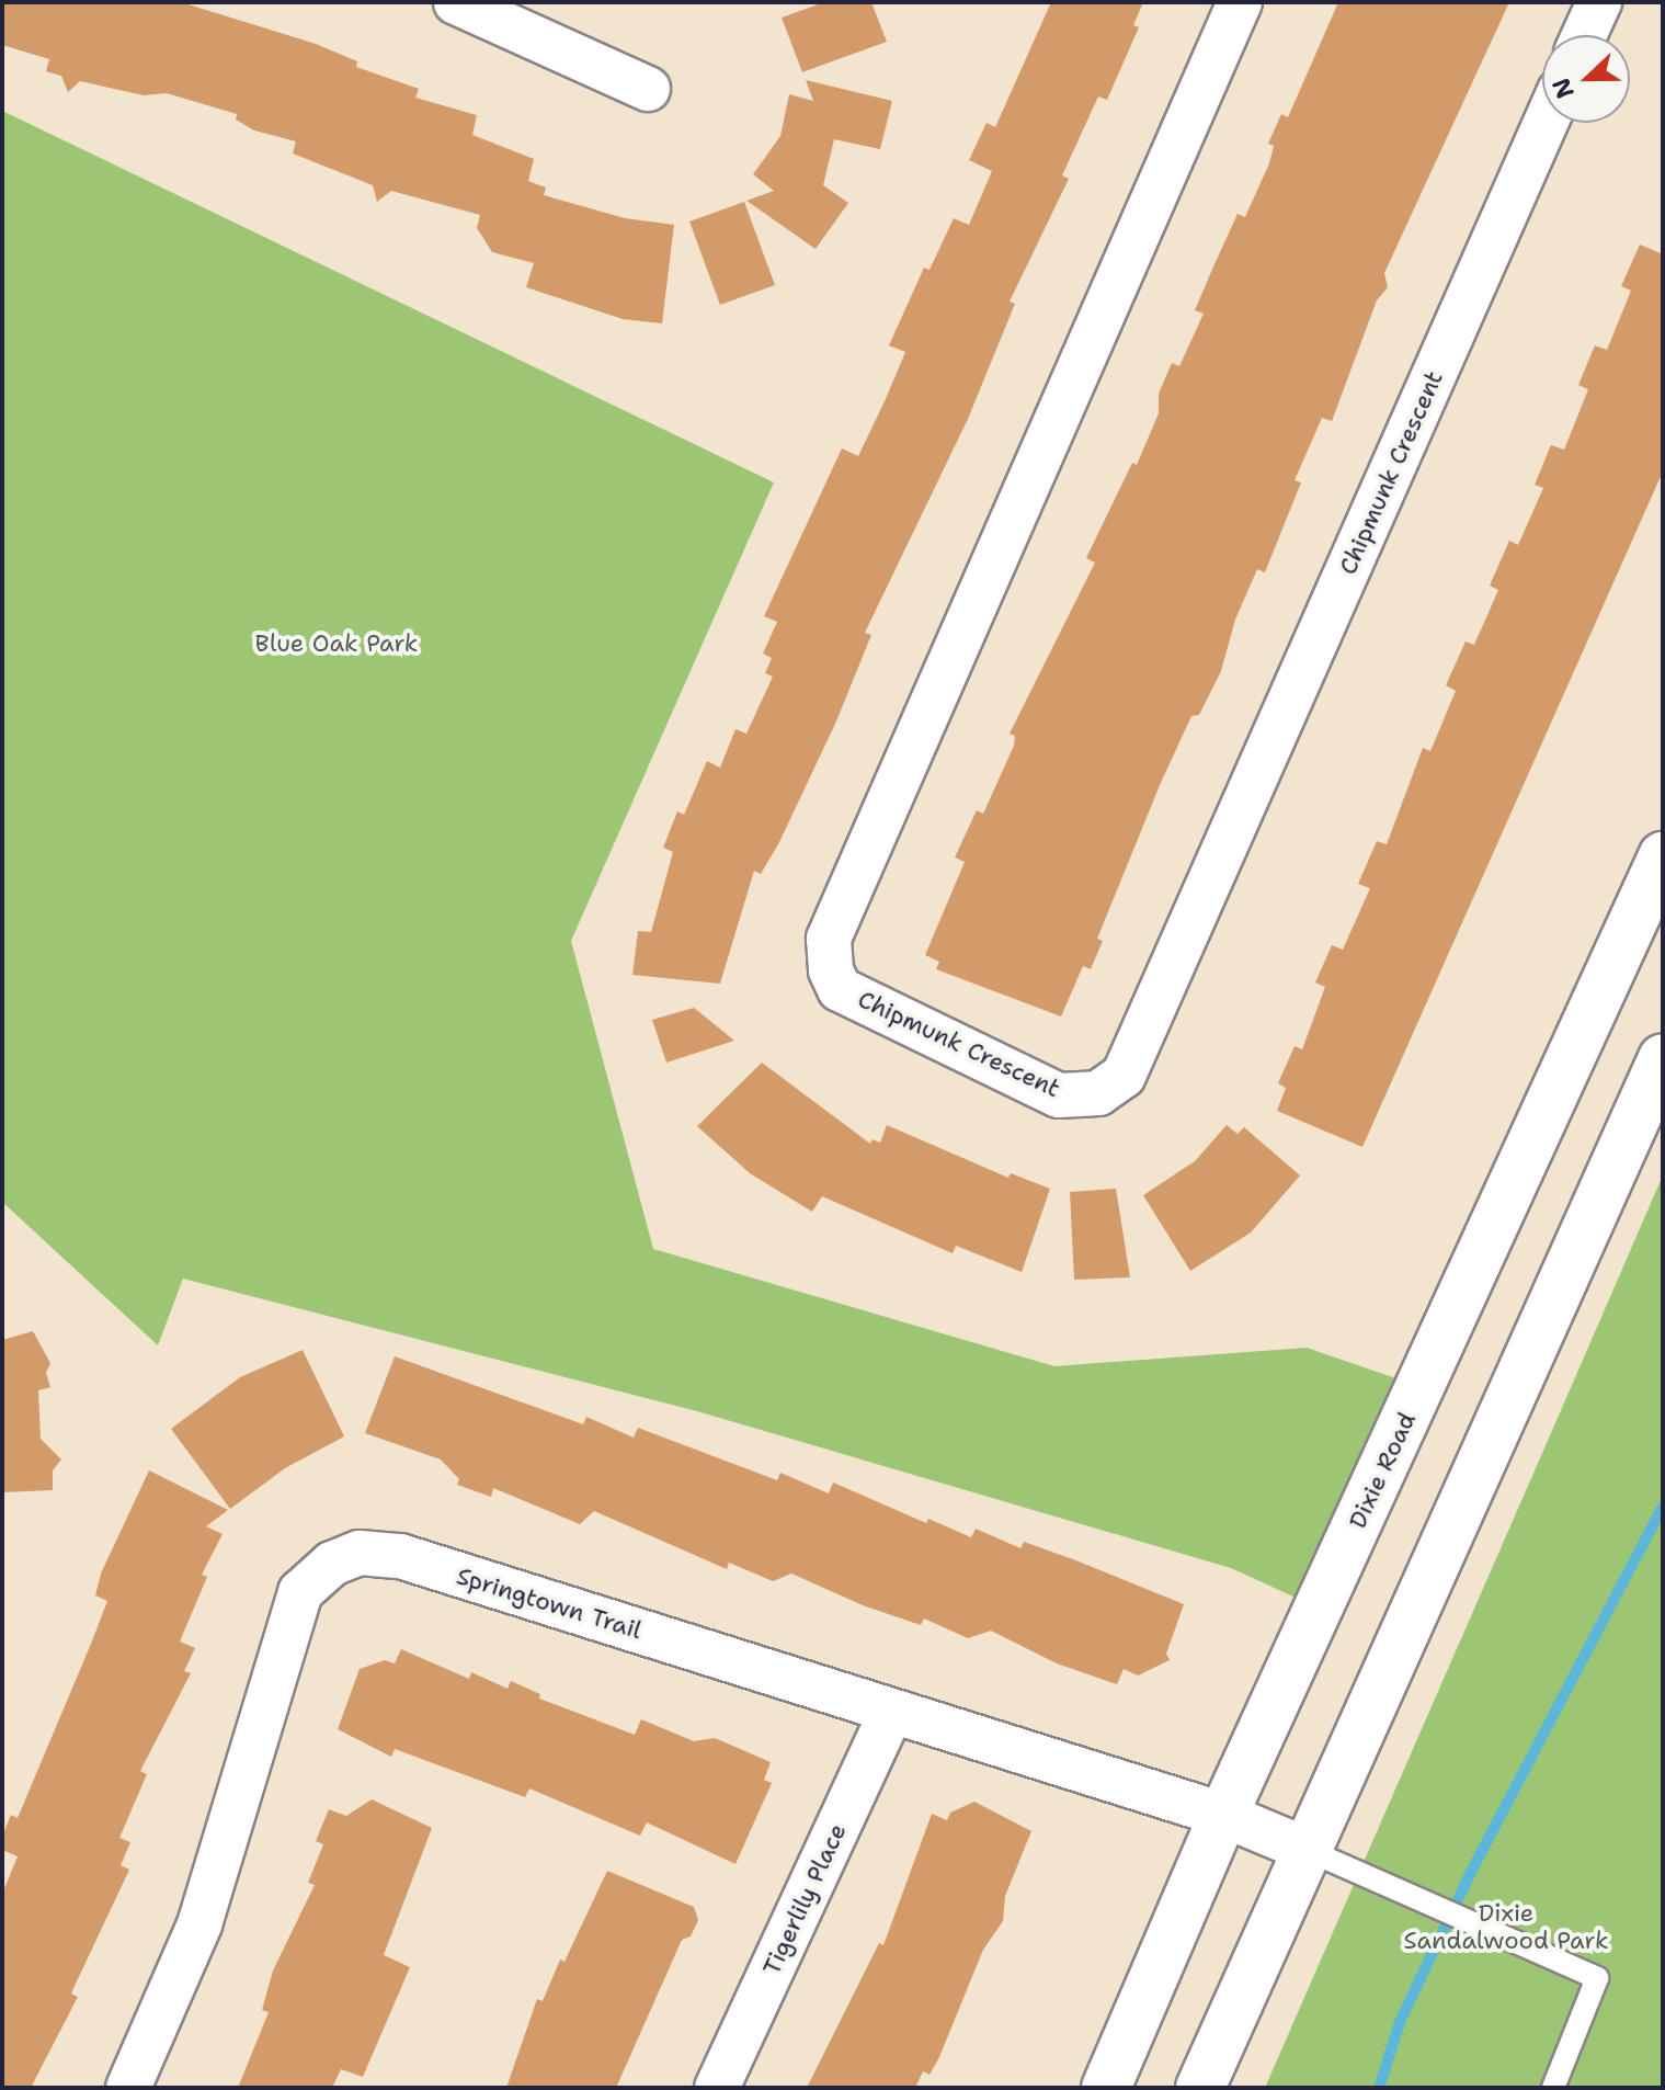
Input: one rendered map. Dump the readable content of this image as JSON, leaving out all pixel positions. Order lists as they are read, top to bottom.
{
  "streets": {
    "main road": ["Dixie Road"],
    "street": ["Chipmunk Crescent", "Springtown Trail", "Tigerlily Place"]
  },
  "crossings": [
    ["Dixie Road", "Springtown Trail"],
    ["Springtown Trail", "Tigerlily Place"]
  ],
  "parks": ["Blue Oak Park", "Dixie Sandalwood Park"],
  "north": "left"
}
